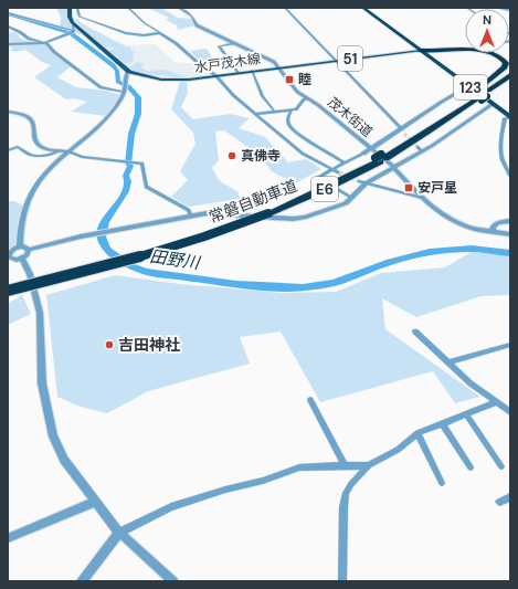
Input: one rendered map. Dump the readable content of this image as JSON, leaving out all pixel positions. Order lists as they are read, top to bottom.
{
  "streets": {
    "highway": ["123", "E6", "常磐自動車道"],
    "main road": ["51", "水戸茂木線"],
    "street": ["茂木街道"]
  },
  "crossings": [
    ["水戸茂木線", "123"],
    ["水戸茂木線", "茂木街道"],
    ["123", "常磐自動車道"],
    ["茂木街道", "常磐自動車道"]
  ],
  "water": ["田野川"],
  "places": {
    "transit": ["睦", "安戸星"],
    "other": ["真佛寺", "吉田神社"]
  },
  "north": "top"
}
